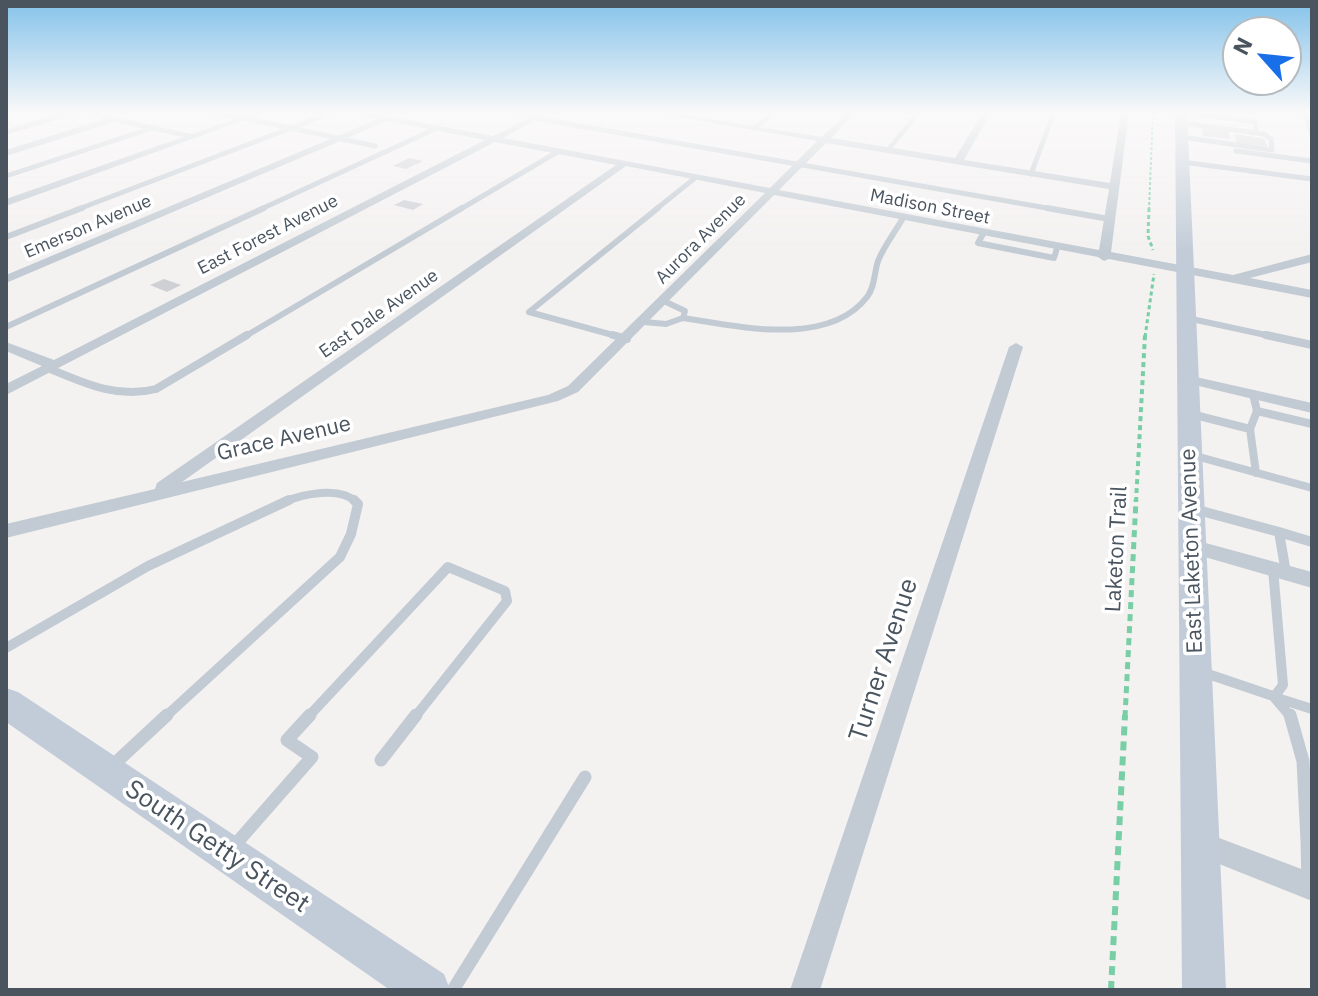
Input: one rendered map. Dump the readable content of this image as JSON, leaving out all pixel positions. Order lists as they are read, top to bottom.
{
  "streets": {
    "main road": ["East Laketon Avenue", "South Getty Street"],
    "street": [
      "Madison Street",
      "Emerson Avenue",
      "East Forest Avenue",
      "Aurora Avenue",
      "East Dale Avenue",
      "Grace Avenue",
      "Turner Avenue"
    ],
    "path": ["Laketon Trail"]
  },
  "crossings": [
    ["Madison Street", "Aurora Avenue"],
    ["Madison Street", "East Dale Avenue"],
    ["Madison Street", "Laketon Trail"],
    ["Madison Street", "East Laketon Avenue"],
    ["Aurora Avenue", "Grace Avenue"],
    ["East Dale Avenue", "Grace Avenue"]
  ],
  "north": "top left"
}
